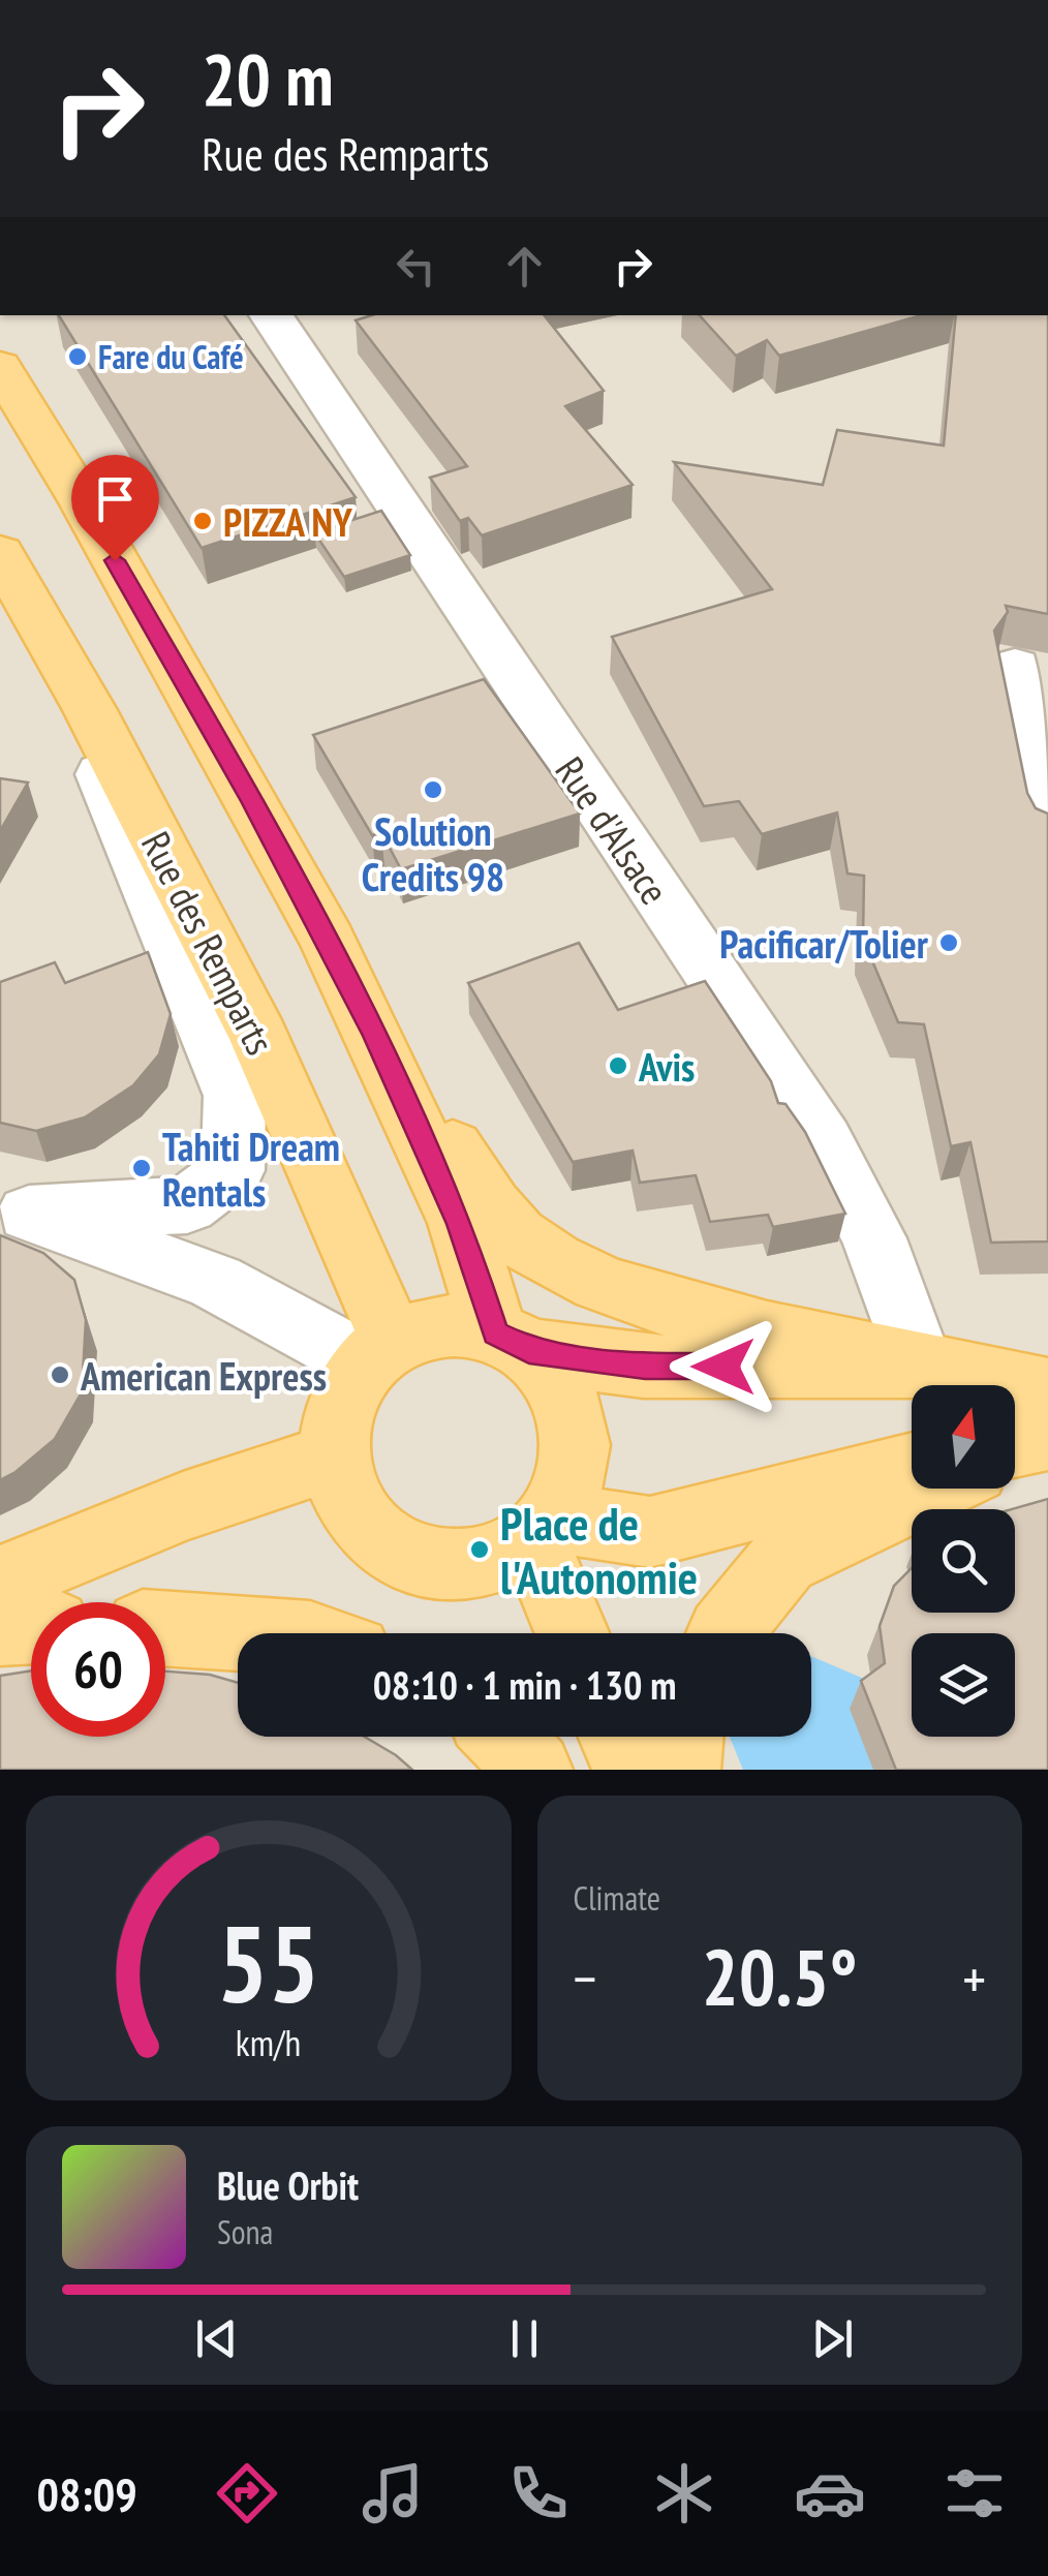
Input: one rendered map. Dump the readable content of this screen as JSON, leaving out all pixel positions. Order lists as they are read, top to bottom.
{
  "streets": {
    "main road": ["Rue des Remparts"],
    "street": ["Rue d'Alsace"]
  },
  "places": [
    "Fare du Café",
    "PIZZA NY",
    "Solution Credits 98",
    "Pacificar/Tolier",
    "Avis",
    "Tahiti Dream Rentals",
    "American Express",
    "Place de l'Autonomie"
  ],
  "north": "top",
  "page": {
    "turn": ["20 m", "Rue des Remparts"],
    "limit": "60",
    "trip": "08:10 · 1 min · 130 m",
    "tile": "Climate",
    "heat": ["−", "20.5°", "+"],
    "song": ["Blue Orbit", "Sona"],
    "tabs": "08:09",
    "gauge": ["55", "km/h"]
  }
}
